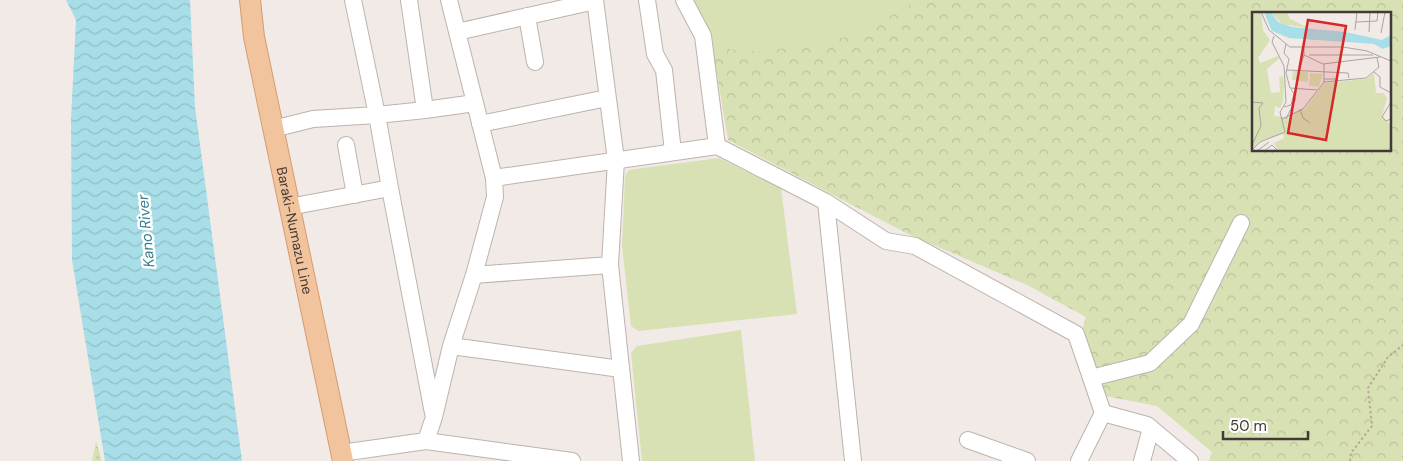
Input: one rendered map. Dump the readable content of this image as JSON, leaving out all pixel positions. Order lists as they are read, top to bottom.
{
  "streets": {
    "main road": ["Baraki-Numazu Line"]
  },
  "water": ["Kano River"],
  "scale_bar": "50 m"
}
